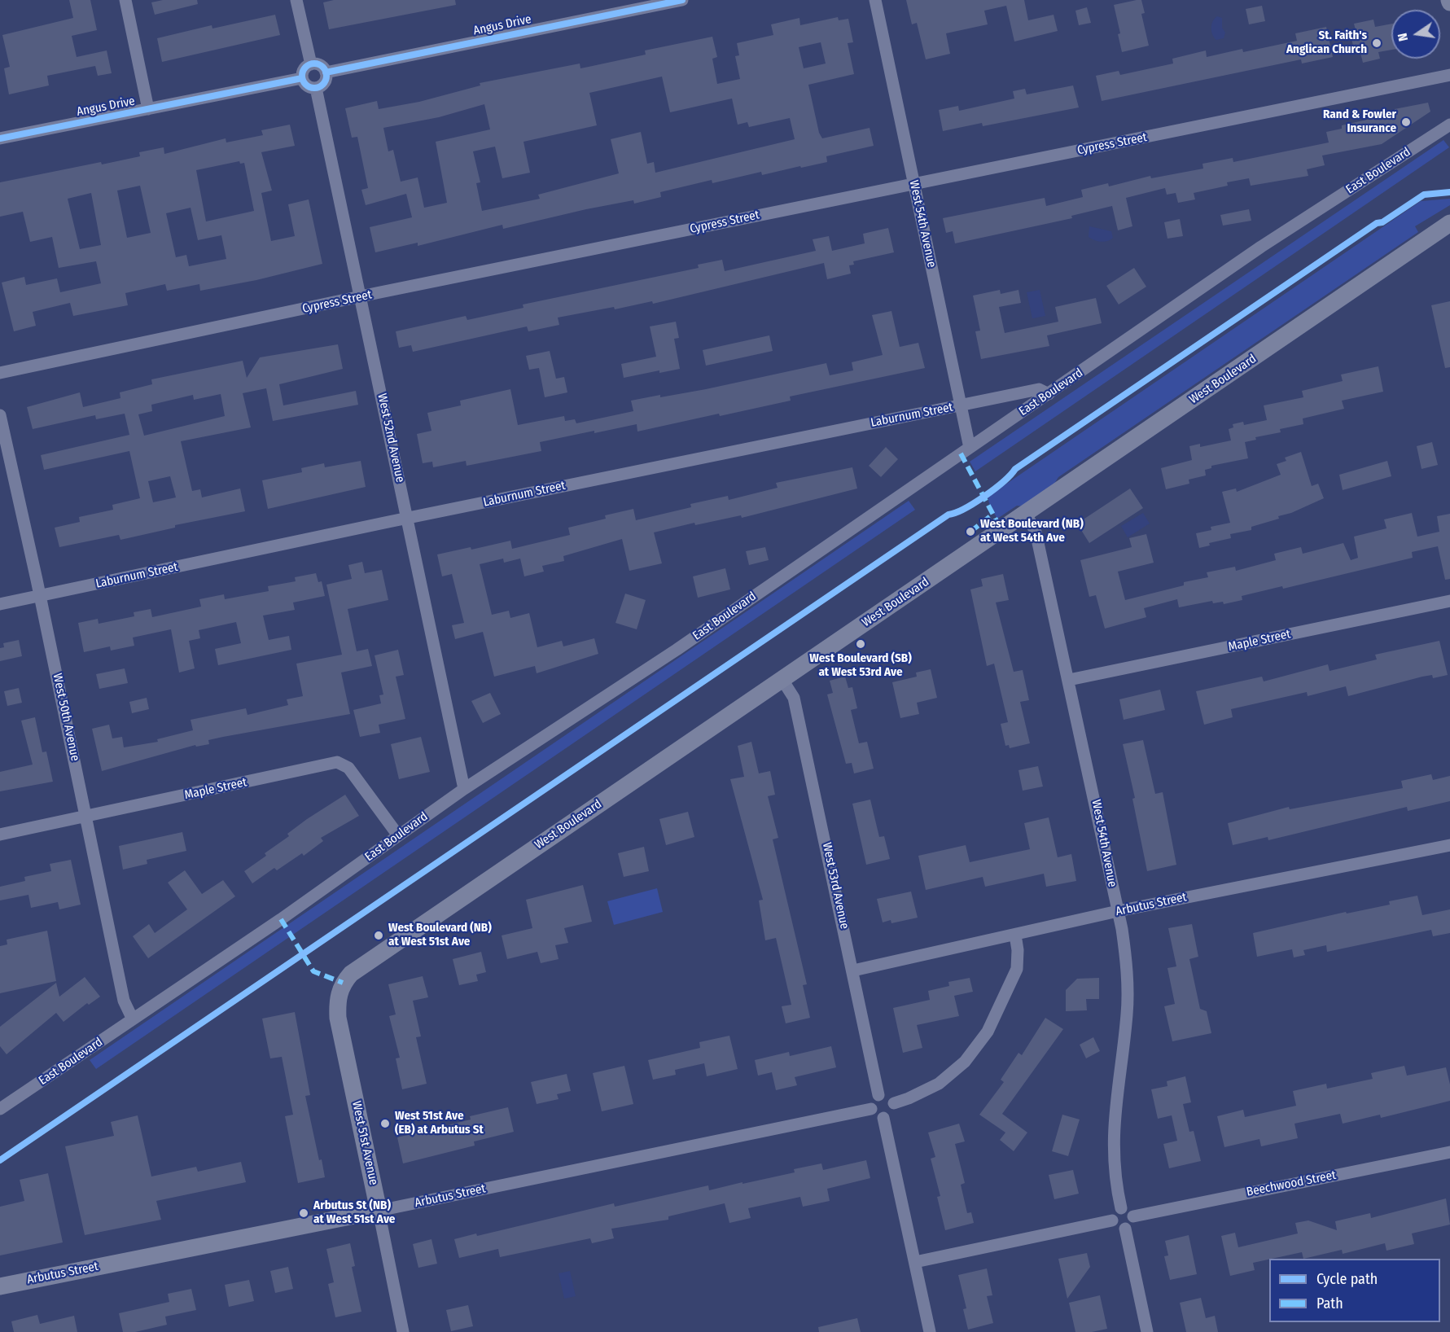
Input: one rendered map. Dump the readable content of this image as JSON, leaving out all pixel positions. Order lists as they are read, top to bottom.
{
  "streets": {
    "street": [
      "Angus Drive",
      "Cypress Street",
      "East Boulevard",
      "West 54th Avenue",
      "West Boulevard",
      "Laburnum Street",
      "West 52nd Avenue",
      "Maple Street",
      "West 50th Avenue",
      "West 53rd Avenue",
      "Arbutus Street",
      "West 51st Avenue",
      "Beechwood Street"
    ]
  },
  "crossings": [
    ["Angus Drive", "West 52nd Avenue"],
    ["Cypress Street", "West 54th Avenue"],
    ["Cypress Street", "West 52nd Avenue"],
    ["East Boulevard", "West 54th Avenue"],
    ["East Boulevard", "Laburnum Street"],
    ["East Boulevard", "West 52nd Avenue"],
    ["East Boulevard", "Maple Street"],
    ["East Boulevard", "West 50th Avenue"],
    ["West 54th Avenue", "West Boulevard"],
    ["West 54th Avenue", "Laburnum Street"],
    ["West 54th Avenue", "Maple Street"],
    ["West 54th Avenue", "Arbutus Street"],
    ["West 54th Avenue", "Beechwood Street"],
    ["West Boulevard", "West 53rd Avenue"],
    ["West Boulevard", "West 51st Avenue"],
    ["Laburnum Street", "West 52nd Avenue"],
    ["Laburnum Street", "West 50th Avenue"],
    ["Maple Street", "West 50th Avenue"],
    ["West 53rd Avenue", "Arbutus Street"],
    ["Arbutus Street", "West 51st Avenue"]
  ],
  "places": [
    "St. Faith's Anglican Church",
    "Rand & Fowler Insurance",
    "West Boulevard (NB) at West 54th Ave",
    "West Boulevard (SB) at West 53rd Ave",
    "West Boulevard (NB) at West 51st Ave",
    "West 51st Ave (EB) at Arbutus St",
    "Arbutus St (NB) at West 51st Ave"
  ],
  "legend": ["Cycle path", "Path"],
  "north": "left"
}
